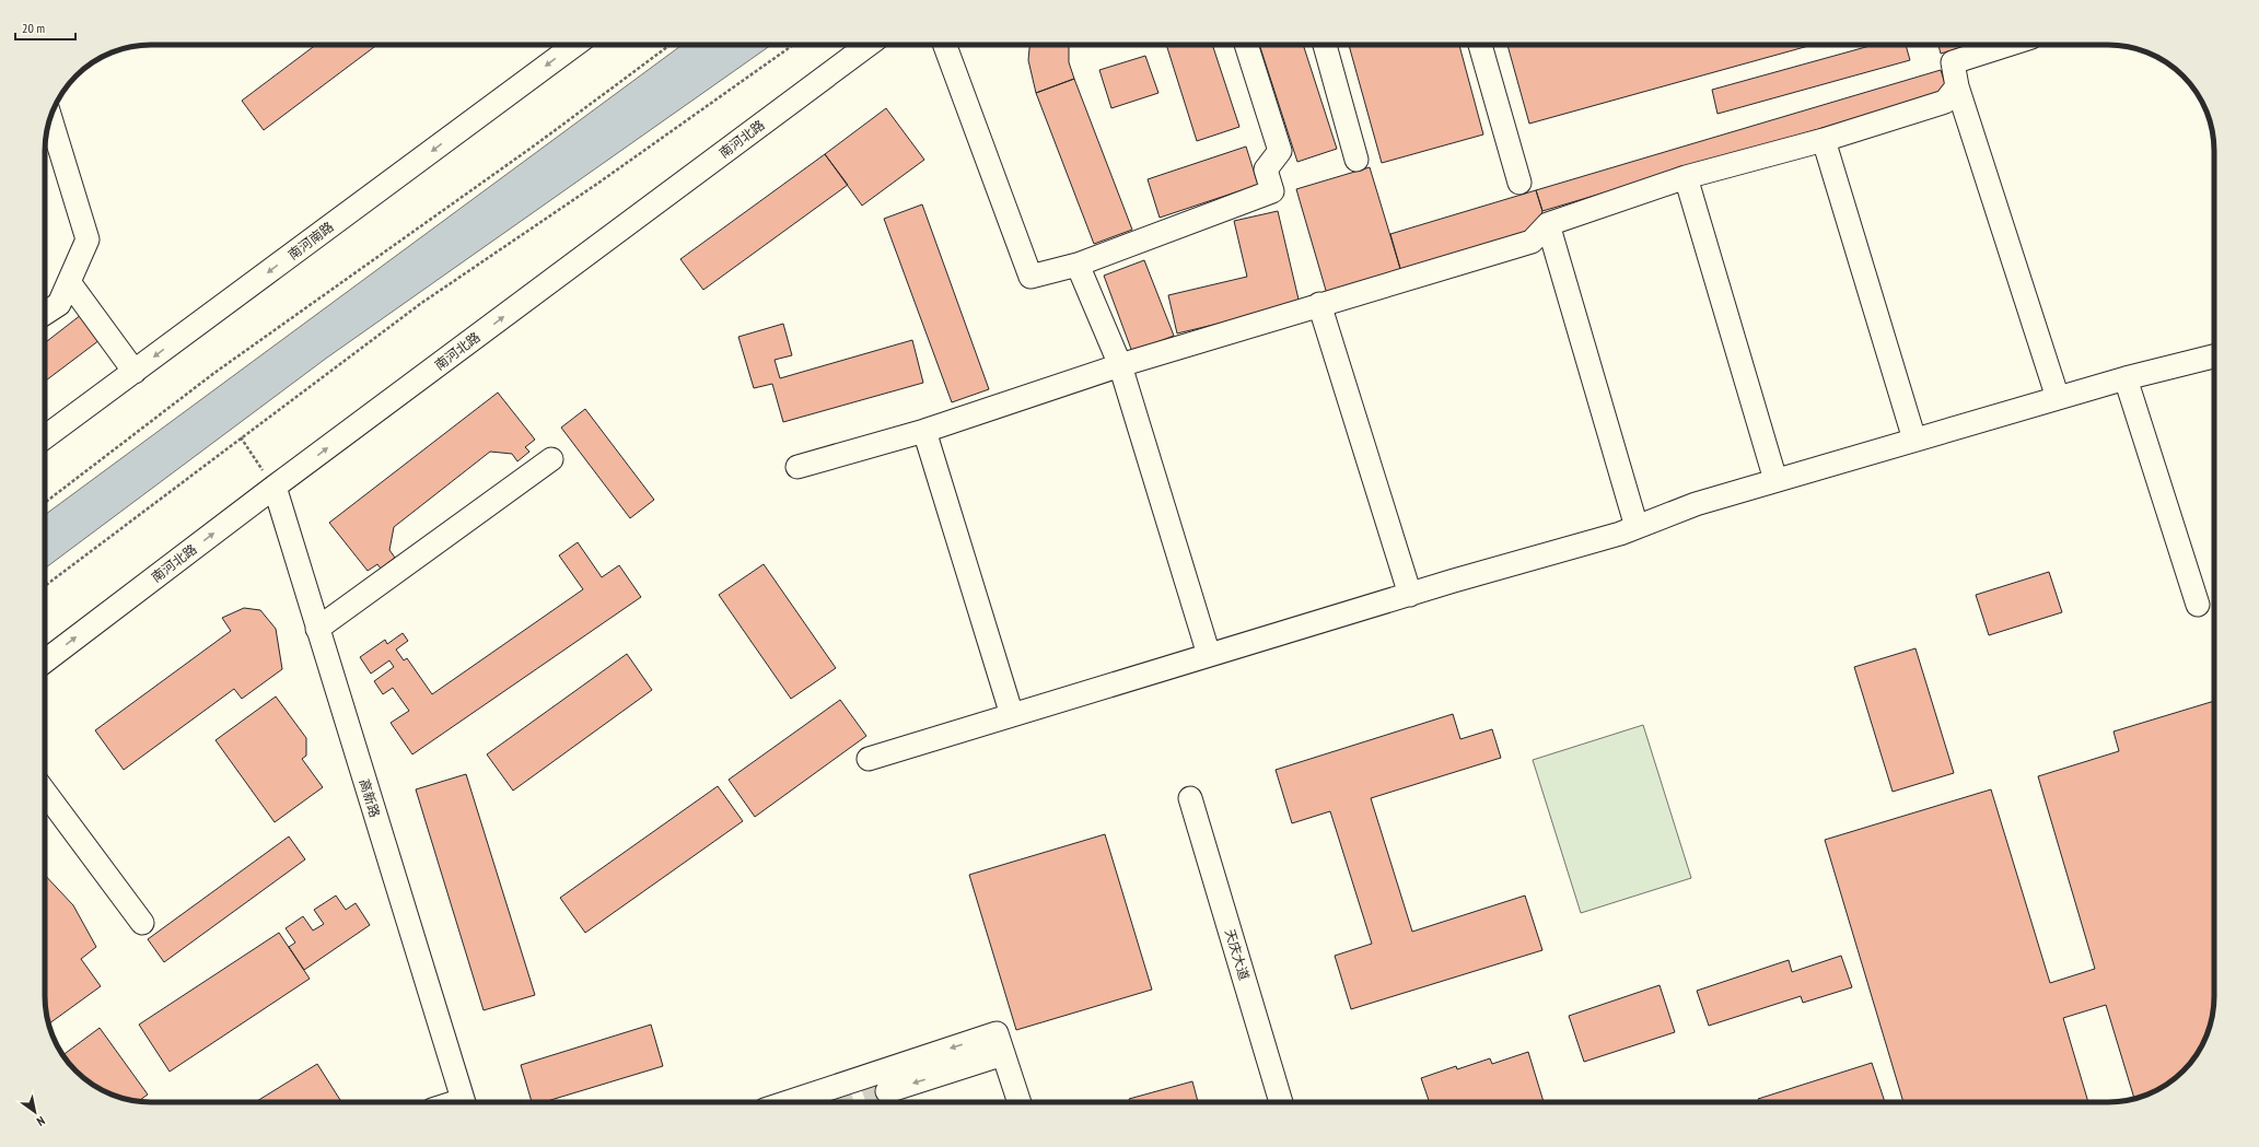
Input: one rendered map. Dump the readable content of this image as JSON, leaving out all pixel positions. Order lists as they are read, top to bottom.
{
  "streets": {
    "street": [
      "南河北路",
      "南河南路",
      "高新路",
      "天庆大道"
    ]
  },
  "crossings": [
    ["南河北路", "高新路"]
  ],
  "one_way": ["南河北路", "南河南路"],
  "scale_bar": "20 m",
  "north": "bottom right"
}
